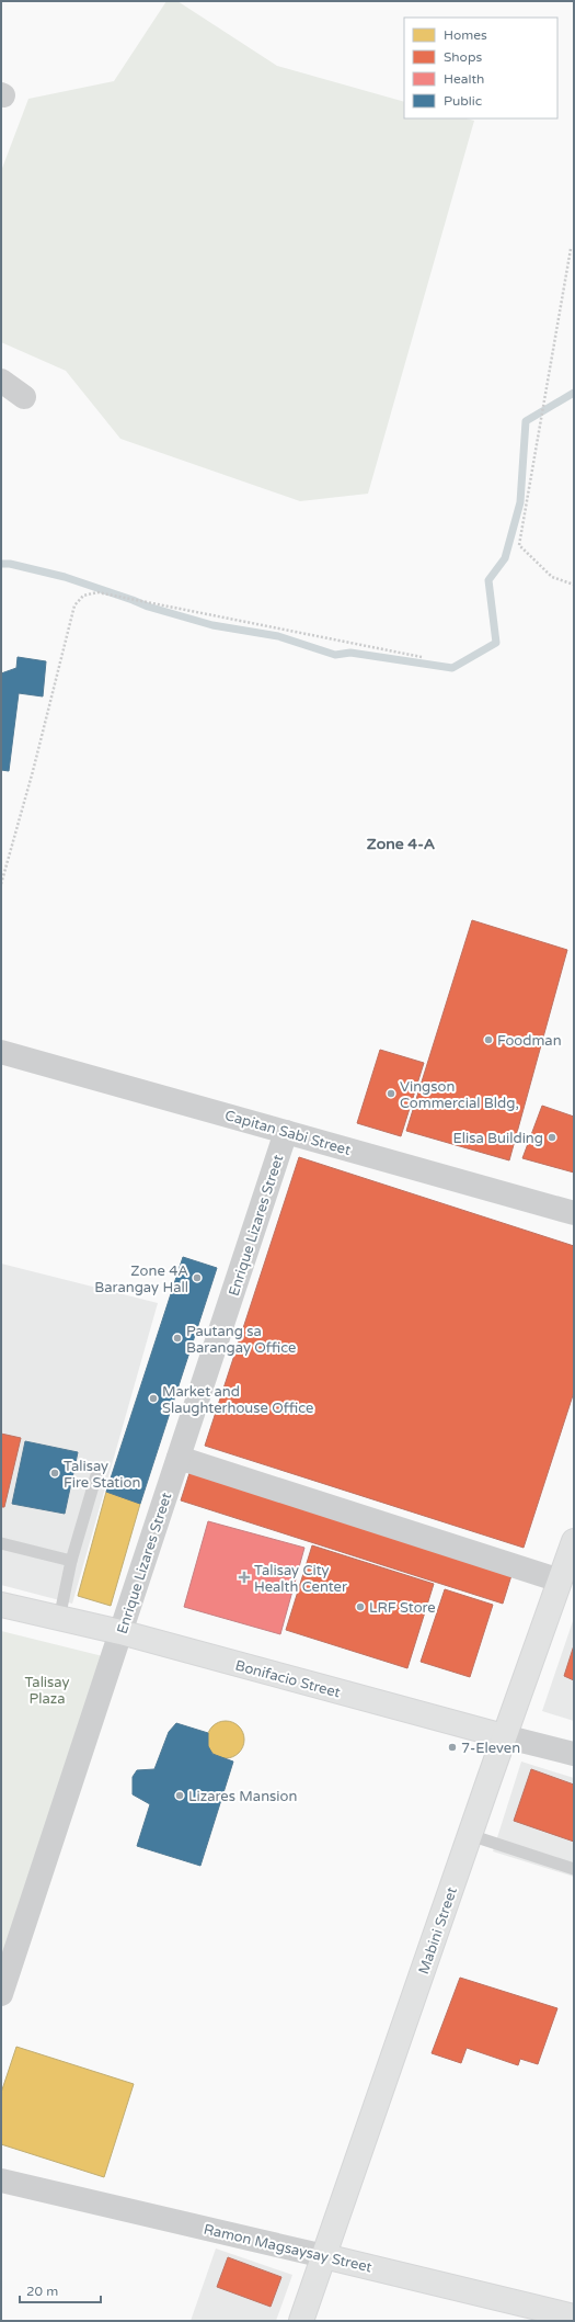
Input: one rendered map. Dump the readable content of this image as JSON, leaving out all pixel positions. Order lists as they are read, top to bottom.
{
  "streets": {
    "main road": ["Bonifacio Street", "Mabini Street", "Ramon Magsaysay Street"],
    "street": ["Capitan Sabi Street", "Enrique Lizares Street"]
  },
  "crossings": [
    ["Capitan Sabi Street", "Enrique Lizares Street"],
    ["Enrique Lizares Street", "Bonifacio Street"],
    ["Bonifacio Street", "Mabini Street"],
    ["Mabini Street", "Ramon Magsaysay Street"]
  ],
  "districts": ["Zone 4-A"],
  "parks": ["Talisay Plaza"],
  "places": {
    "other": [
      "Foodman",
      "Vingson Commercial Bldg,",
      "Elisa Building",
      "Zone 4A Barangay Hall",
      "Pautang sa Barangay Office",
      "Market and Slaughterhouse Office",
      "Talisay Fire Station",
      "LRF Store",
      "7-Eleven",
      "Lizares Mansion"
    ],
    "health": ["Talisay City Health Center"]
  },
  "legend": [
    "Homes",
    "Shops",
    "Health",
    "Public"
  ],
  "scale_bar": "20 m"
}
